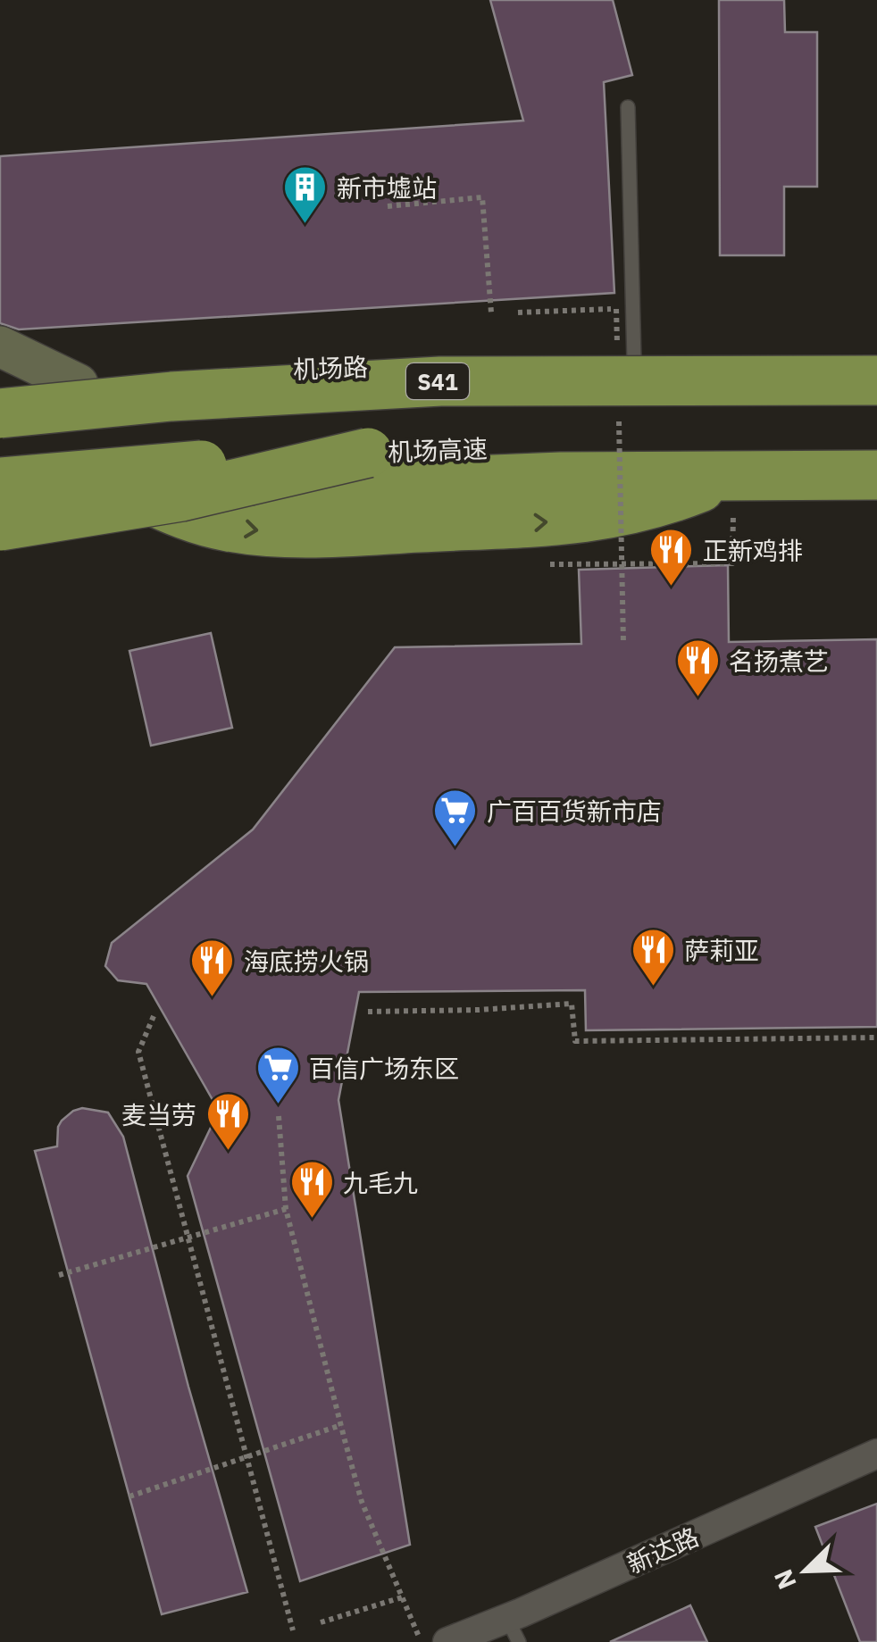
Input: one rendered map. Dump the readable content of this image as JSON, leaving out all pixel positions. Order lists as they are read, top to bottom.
{
  "streets": {
    "highway": ["机场路", "S41", "机场高速"],
    "street": ["新达路"]
  },
  "places": {
    "building": ["新市墟站"],
    "restaurant": [
      "正新鸡排",
      "名扬煮艺",
      "萨莉亚",
      "海底捞火锅",
      "麦当劳",
      "九毛九"
    ],
    "supermarket": ["广百百货新市店", "百信广场东区"]
  },
  "north": "bottom left"
}
